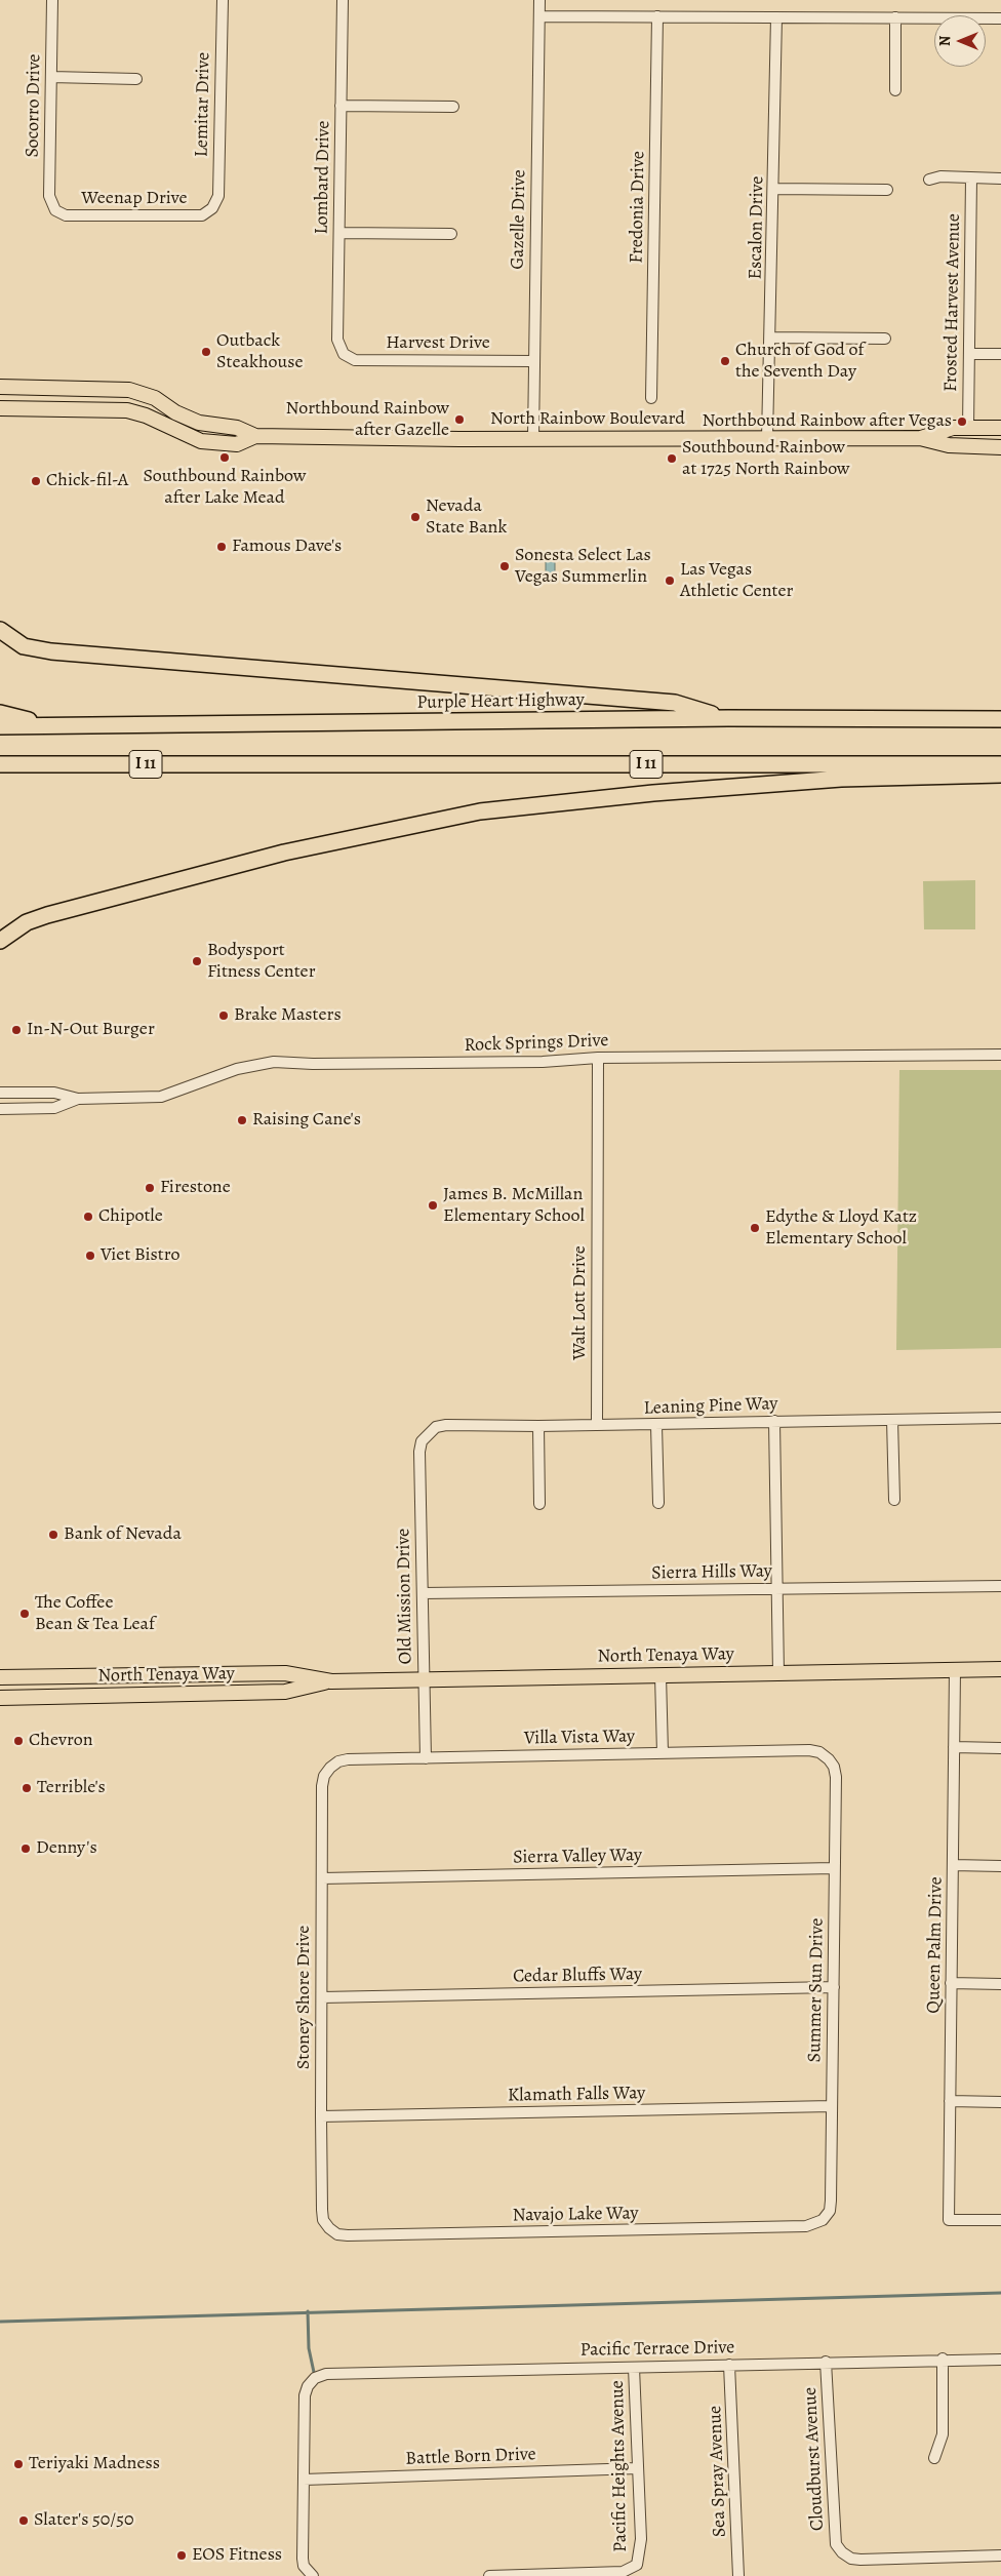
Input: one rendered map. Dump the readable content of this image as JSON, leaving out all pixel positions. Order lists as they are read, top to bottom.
{
  "streets": {
    "highway": ["Purple Heart Highway", "I 11"],
    "main road": ["North Rainbow Boulevard", "North Tenaya Way"],
    "street": [
      "Lemitar Drive",
      "Socorro Drive",
      "Lombard Drive",
      "Weenap Drive",
      "Fredonia Drive",
      "Gazelle Drive",
      "Escalon Drive",
      "Frosted Harvest Avenue",
      "Harvest Drive",
      "Rock Springs Drive",
      "Walt Lott Drive",
      "Leaning Pine Way",
      "Sierra Hills Way",
      "Old Mission Drive",
      "Villa Vista Way",
      "Sierra Valley Way",
      "Queen Palm Drive",
      "Cedar Bluffs Way",
      "Summer Sun Drive",
      "Stoney Shore Drive",
      "Klamath Falls Way",
      "Navajo Lake Way",
      "Pacific Terrace Drive",
      "Battle Born Drive",
      "Cloudburst Avenue",
      "Pacific Heights Avenue",
      "Sea Spray Avenue"
    ]
  },
  "crossings": [
    ["Lemitar Drive", "Weenap Drive"],
    ["Socorro Drive", "Weenap Drive"],
    ["Lombard Drive", "Harvest Drive"],
    ["Gazelle Drive", "Harvest Drive"],
    ["Gazelle Drive", "North Rainbow Boulevard"],
    ["Escalon Drive", "North Rainbow Boulevard"],
    ["Frosted Harvest Avenue", "North Rainbow Boulevard"],
    ["Rock Springs Drive", "Walt Lott Drive"],
    ["Walt Lott Drive", "Leaning Pine Way"],
    ["Leaning Pine Way", "Old Mission Drive"],
    ["Sierra Hills Way", "Old Mission Drive"],
    ["Old Mission Drive", "North Tenaya Way"],
    ["Old Mission Drive", "Villa Vista Way"],
    ["North Tenaya Way", "Queen Palm Drive"],
    ["Villa Vista Way", "Summer Sun Drive"],
    ["Villa Vista Way", "Stoney Shore Drive"],
    ["Sierra Valley Way", "Summer Sun Drive"],
    ["Sierra Valley Way", "Stoney Shore Drive"],
    ["Cedar Bluffs Way", "Summer Sun Drive"],
    ["Cedar Bluffs Way", "Stoney Shore Drive"],
    ["Summer Sun Drive", "Klamath Falls Way"],
    ["Summer Sun Drive", "Navajo Lake Way"],
    ["Stoney Shore Drive", "Klamath Falls Way"],
    ["Stoney Shore Drive", "Navajo Lake Way"],
    ["Pacific Terrace Drive", "Battle Born Drive"],
    ["Pacific Terrace Drive", "Cloudburst Avenue"],
    ["Pacific Terrace Drive", "Pacific Heights Avenue"],
    ["Pacific Terrace Drive", "Sea Spray Avenue"],
    ["Battle Born Drive", "Pacific Heights Avenue"]
  ],
  "places": [
    "Outback Steakhouse",
    "Church of God of the Seventh Day",
    "Northbound Rainbow after Gazelle",
    "Northbound Rainbow after Vegas",
    "Southbound Rainbow after Lake Mead",
    "Southbound Rainbow at 1725 North Rainbow",
    "Chick-fil-A",
    "Nevada State Bank",
    "Famous Dave's",
    "Sonesta Select Las Vegas Summerlin",
    "Las Vegas Athletic Center",
    "Bodysport Fitness Center",
    "Brake Masters",
    "In-N-Out Burger",
    "Raising Cane's",
    "Firestone",
    "James B. McMillan Elementary School",
    "Chipotle",
    "Edythe & Lloyd Katz Elementary School",
    "Viet Bistro",
    "Bank of Nevada",
    "The Coffee Bean & Tea Leaf",
    "Chevron",
    "Terrible's",
    "Denny's",
    "Teriyaki Madness",
    "Slater's 50/50",
    "EOS Fitness"
  ],
  "north": "left"
}
